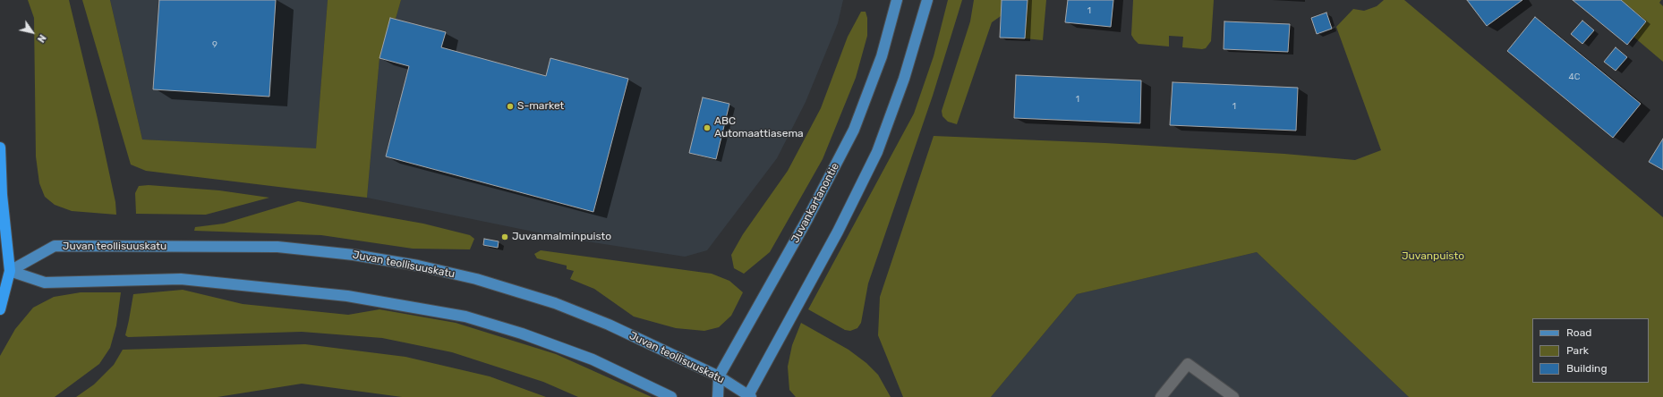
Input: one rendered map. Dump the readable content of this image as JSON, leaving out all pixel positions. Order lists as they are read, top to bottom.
{
  "streets": {
    "main road": ["Juvankartanontie", "Juvan teollisuuskatu"]
  },
  "crossings": [
    ["Juvankartanontie", "Juvan teollisuuskatu"]
  ],
  "parks": ["Juvanpuisto"],
  "places": ["S-market", "ABC Automaattiasema", "Juvanmalminpuisto"],
  "house_numbers": [
    "1",
    "9",
    "4C",
    "1",
    "1"
  ],
  "legend": ["Road", "Park", "Building"],
  "north": "bottom right"
}
